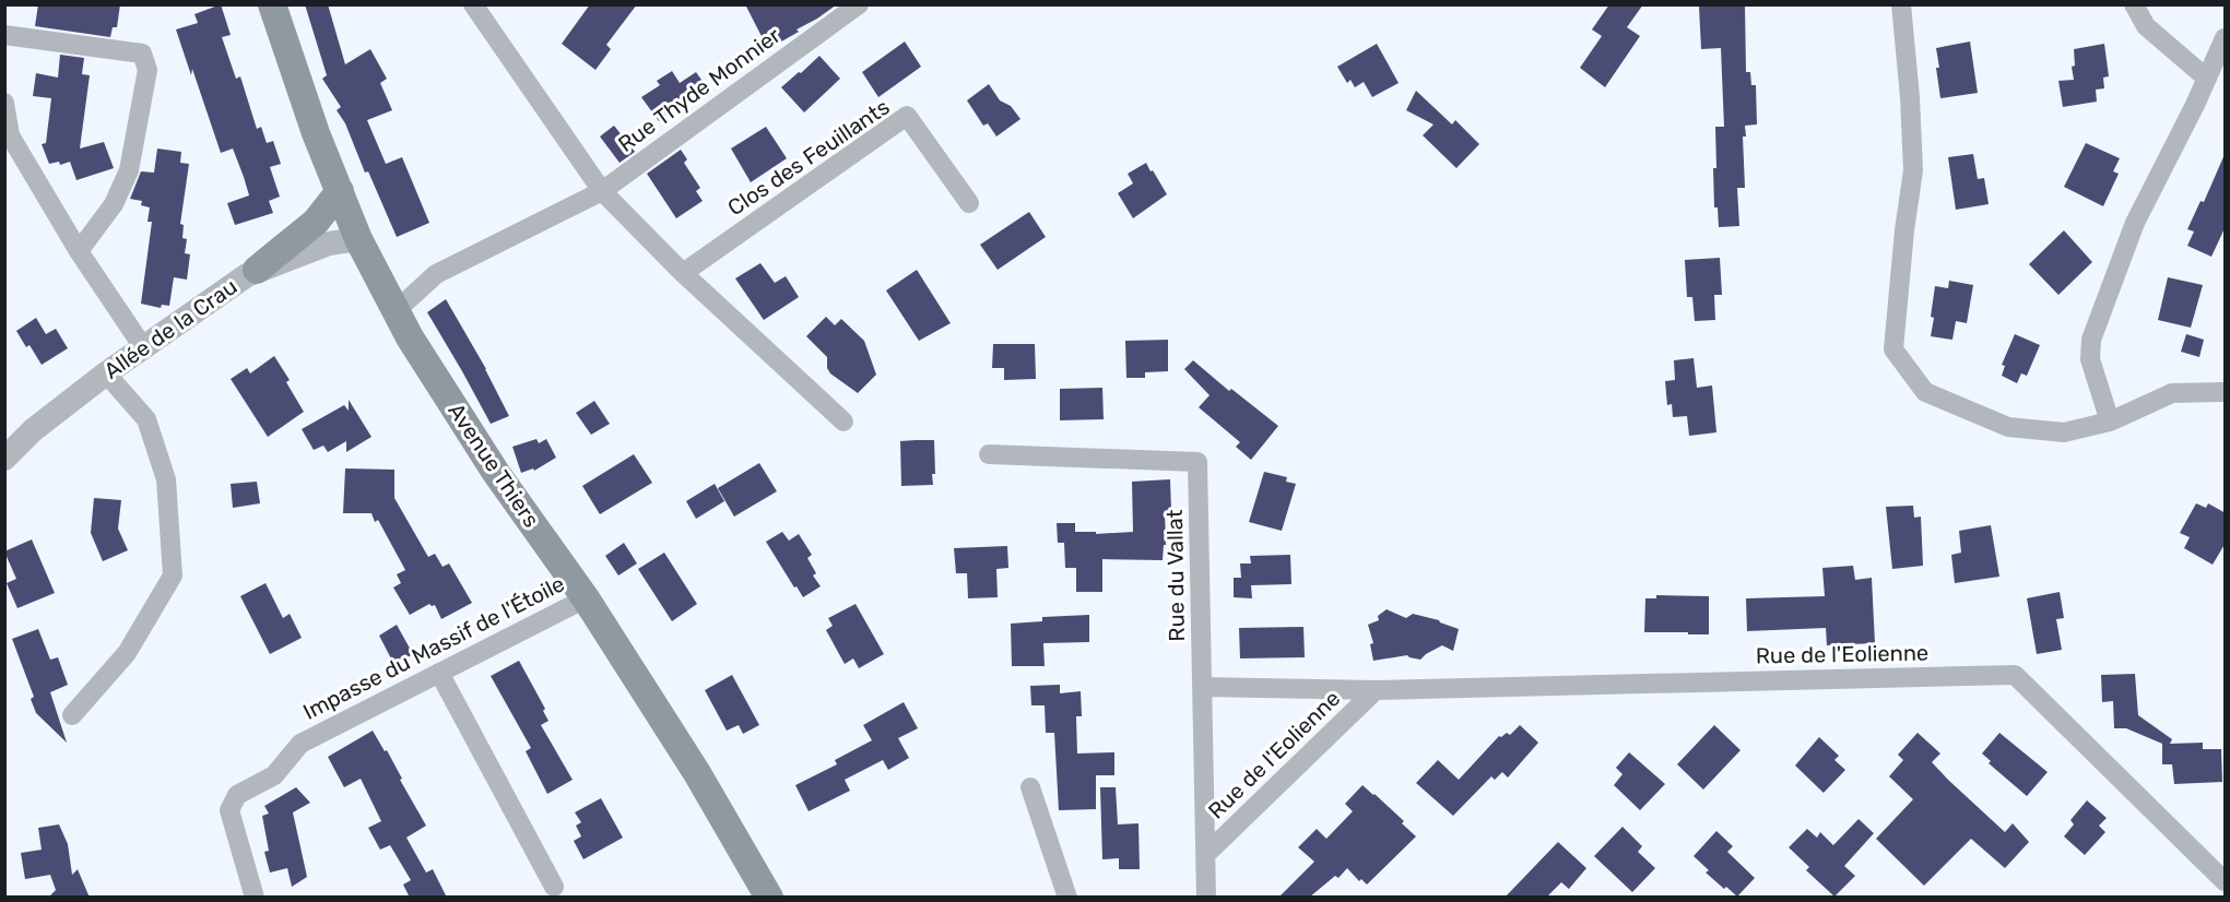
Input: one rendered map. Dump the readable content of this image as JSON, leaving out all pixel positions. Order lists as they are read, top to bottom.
{
  "streets": {
    "main road": ["Avenue Thiers"],
    "street": [
      "Rue Thyde Monnier",
      "Clos des Feuillants",
      "Allée de la Crau",
      "Rue du Vallat",
      "Impasse du Massif de l'Étoile",
      "Rue de l'Eolienne"
    ]
  },
  "crossings": [
    ["Allée de la Crau", "Avenue Thiers"],
    ["Avenue Thiers", "Impasse du Massif de l'Étoile"],
    ["Rue du Vallat", "Rue de l'Eolienne"]
  ]
}
